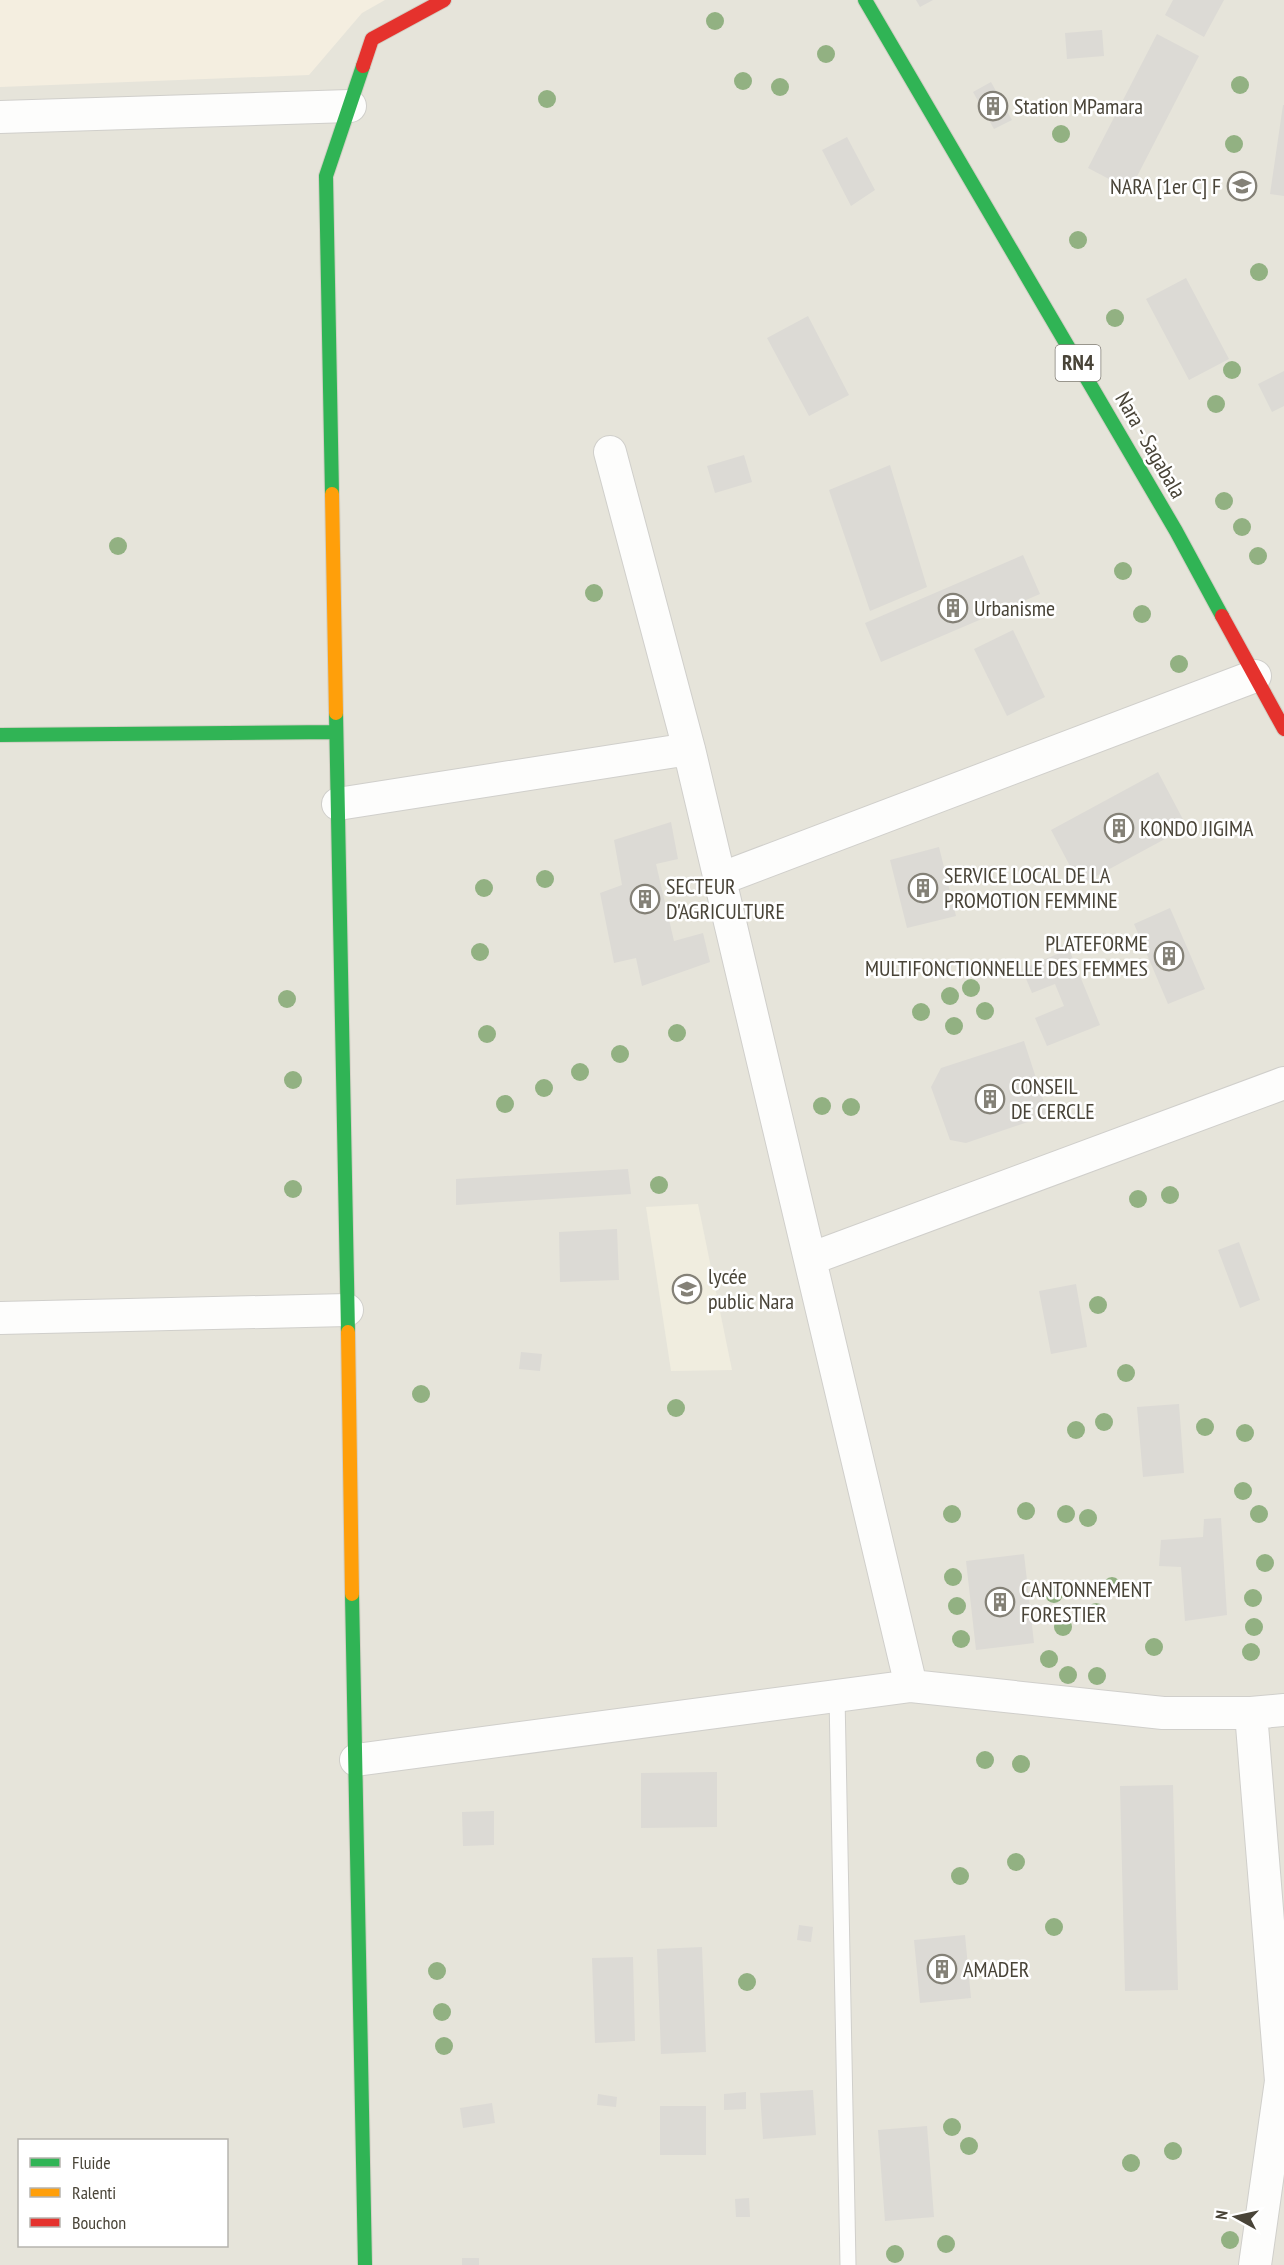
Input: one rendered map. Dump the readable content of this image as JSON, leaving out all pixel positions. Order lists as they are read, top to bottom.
{
  "streets": {
    "street": ["RN4", "Nara - Sagabala"]
  },
  "places": {
    "building": [
      "Station MPamara",
      "Urbanisme",
      "KONDO JIGIMA",
      "SERVICE LOCAL DE LA PROMOTION FEMMINE",
      "SECTEUR D'AGRICULTURE",
      "PLATEFORME MULTIFONCTIONNELLE DES FEMMES",
      "CONSEIL DE CERCLE",
      "CANTONNEMENT FORESTIER",
      "AMADER"
    ],
    "school or university": ["NARA [1er C] F", "lycée public Nara"]
  },
  "legend": ["Fluide", "Ralenti", "Bouchon"],
  "north": "left"
}
